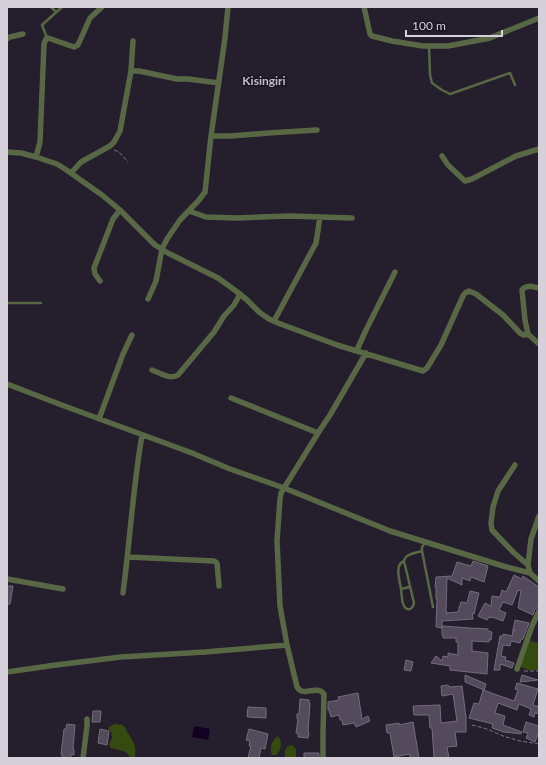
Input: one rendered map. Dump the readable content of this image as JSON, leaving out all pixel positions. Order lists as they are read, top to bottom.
{
  "districts": ["Kisingiri"],
  "scale_bar": "100 m"
}
